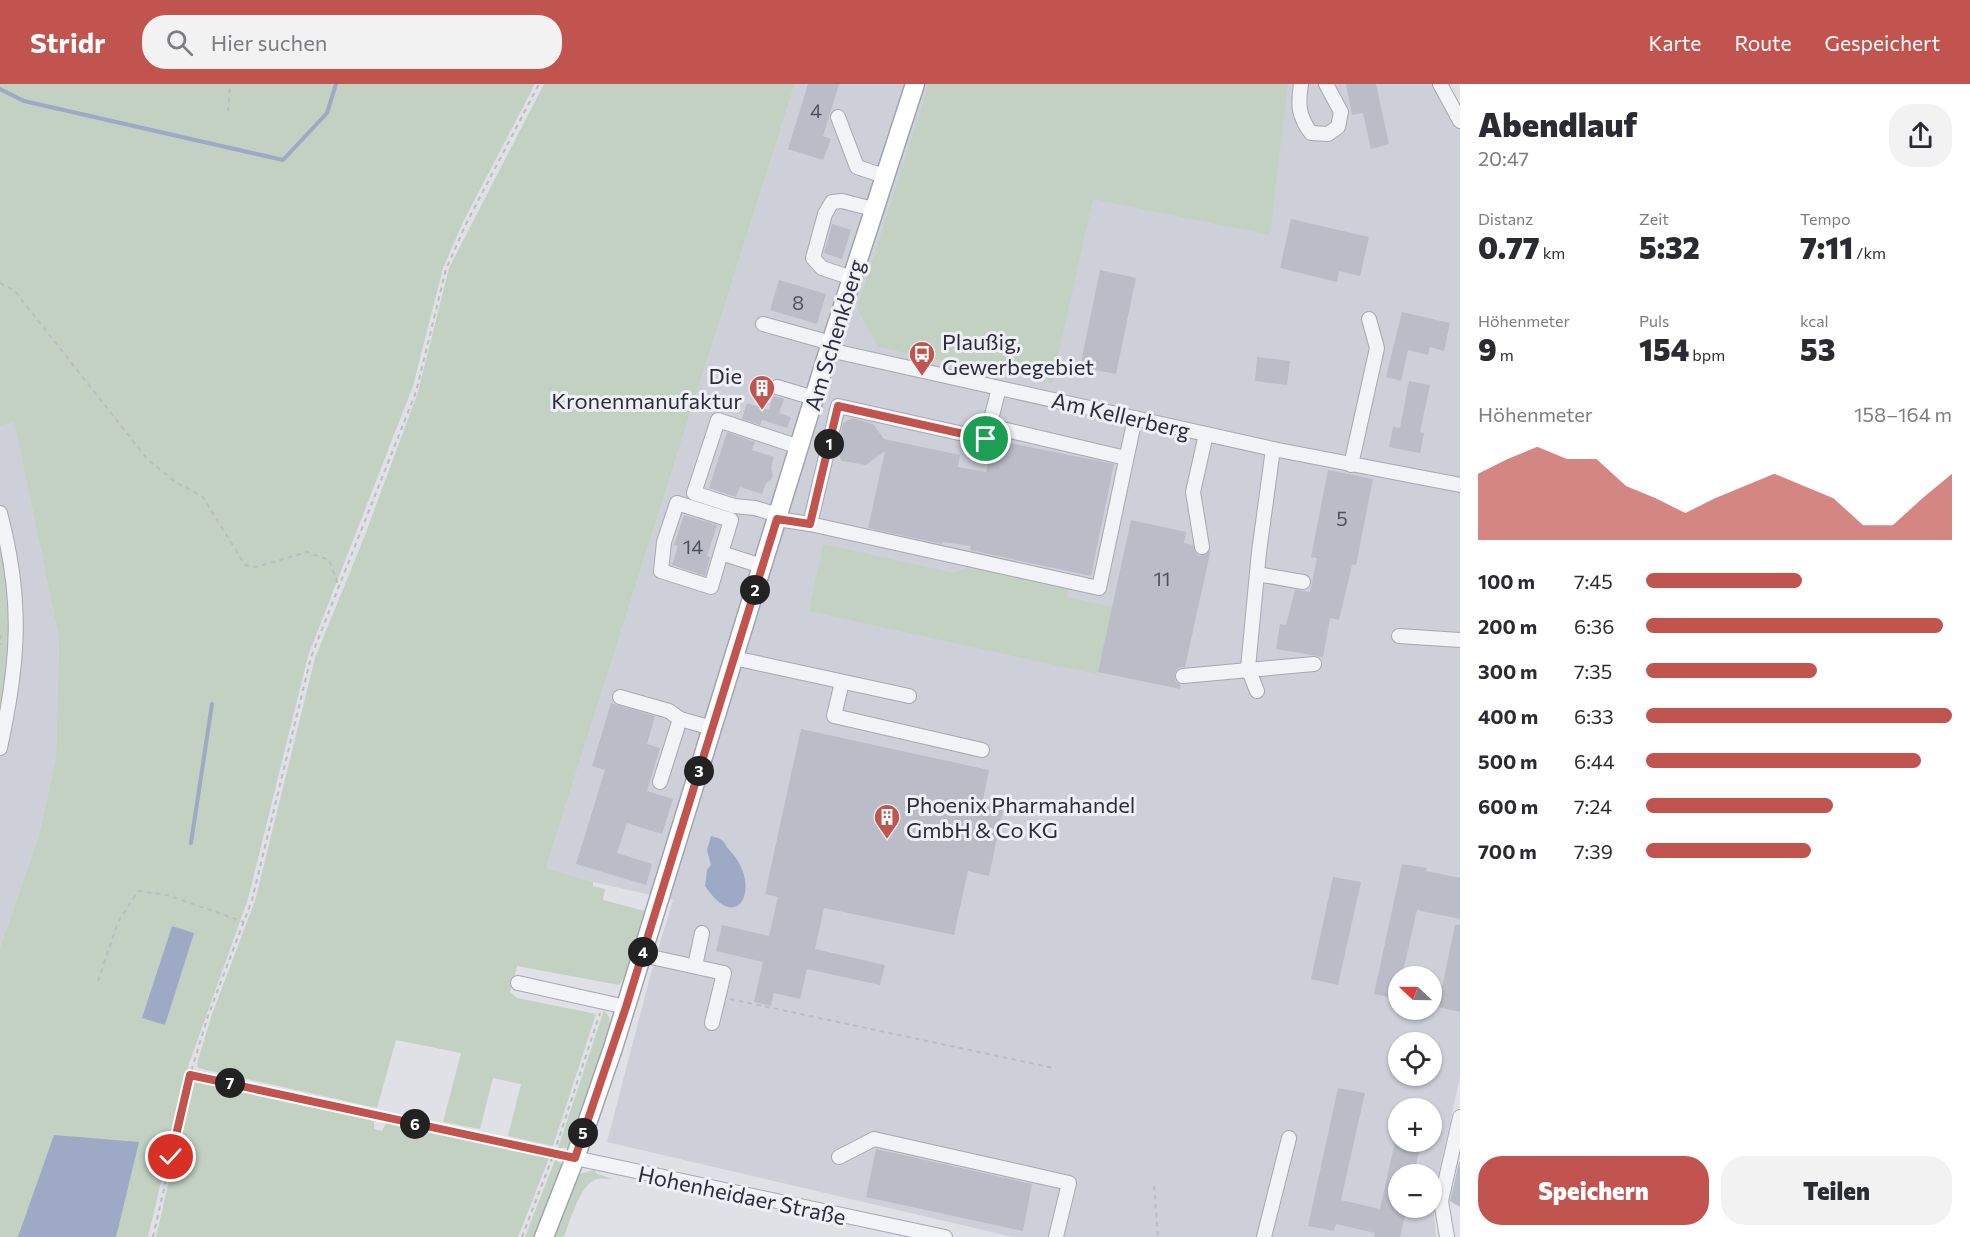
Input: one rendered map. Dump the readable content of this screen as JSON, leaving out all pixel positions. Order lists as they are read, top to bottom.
{
  "streets": {
    "main road": ["Am Schenkberg"],
    "street": ["Am Kellerberg", "Hohenheidaer Straße"]
  },
  "crossings": [
    ["Am Schenkberg", "Am Kellerberg"],
    ["Am Schenkberg", "Hohenheidaer Straße"]
  ],
  "places": {
    "bus stop": ["Plaußig, Gewerbegebiet"],
    "building": ["Die Kronenmanufaktur", "Phoenix Pharmahandel GmbH & Co KG"]
  },
  "house_numbers": [
    "4",
    "8",
    "5",
    "14",
    "11"
  ],
  "north": "left",
  "page": {
    "header": "Stridr",
    "search": "Hier suchen",
    "nav": ["Karte", "Route", "Gespeichert"],
    "heading": ["Abendlauf", "20:47"],
    "stats": [
      ["Distanz", "0.77 km"],
      ["Zeit", "5:32"],
      ["Tempo", "7:11 /km"],
      ["Höhenmeter", "9 m"],
      ["Puls", "154 bpm"],
      ["kcal", "53"]
    ],
    "chart": ["Höhenmeter", "158–164 m"],
    "pins": [
      "1",
      "2",
      "3",
      "4",
      "7",
      "6",
      "5"
    ],
    "list": [
      {
        "name": "100 m",
        "note": "7:45"
      },
      {
        "name": "200 m",
        "note": "6:36"
      },
      {
        "name": "300 m",
        "note": "7:35"
      },
      {
        "name": "400 m",
        "note": "6:33"
      },
      {
        "name": "500 m",
        "note": "6:44"
      },
      {
        "name": "600 m",
        "note": "7:24"
      },
      {
        "name": "700 m",
        "note": "7:39"
      }
    ],
    "map_buttons": ["+", "−"],
    "buttons": ["Speichern", "Teilen"]
  }
}
